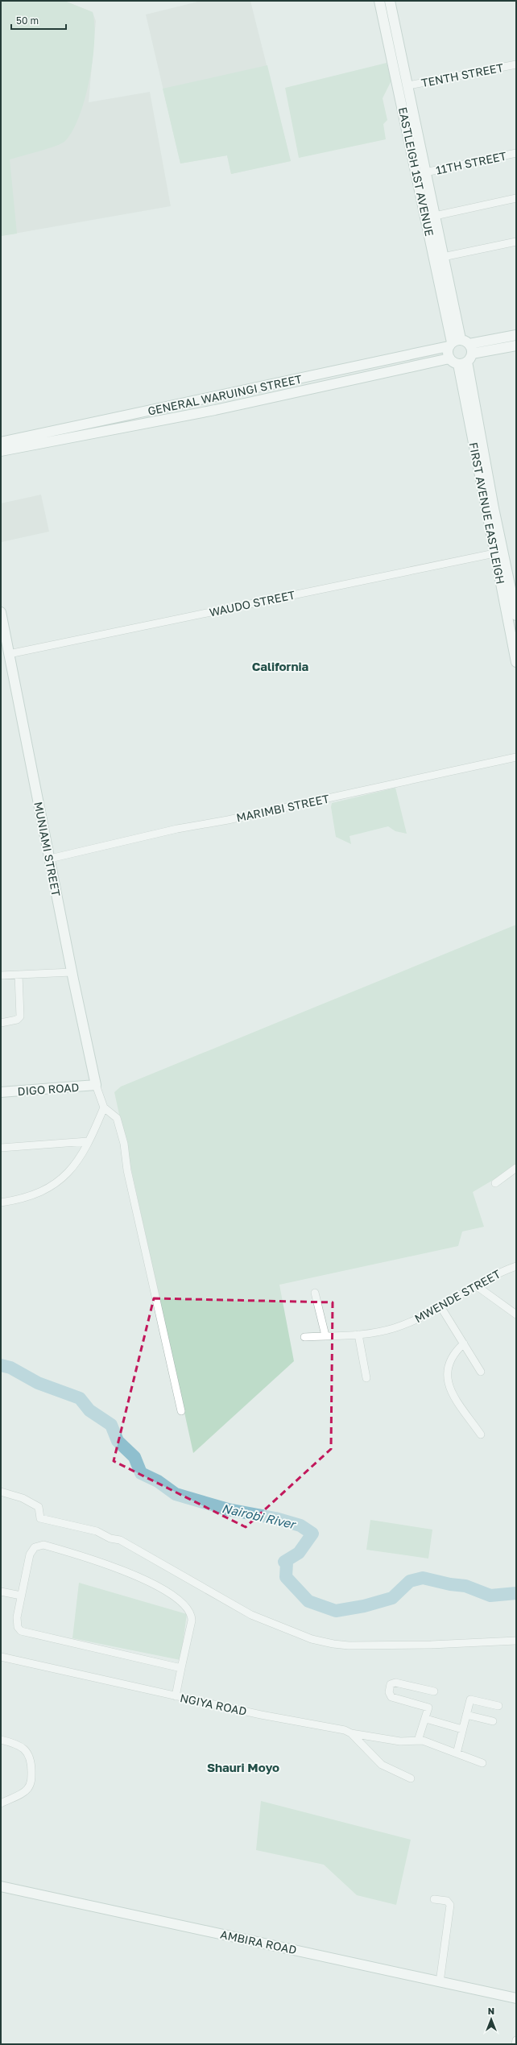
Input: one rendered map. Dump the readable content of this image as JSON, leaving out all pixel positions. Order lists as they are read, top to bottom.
{
  "streets": {
    "main road": [
      "EASTLEIGH 1ST AVENUE",
      "GENERAL WARUINGI STREET",
      "FIRST AVENUE EASTLEIGH",
      "MUNIAMI STREET",
      "DIGO ROAD",
      "AMBIRA ROAD"
    ],
    "street": [
      "TENTH STREET",
      "11TH STREET",
      "WAUDO STREET",
      "MARIMBI STREET",
      "MWENDE STREET",
      "NGIYA ROAD"
    ]
  },
  "crossings": [
    ["TENTH STREET", "EASTLEIGH 1ST AVENUE"],
    ["11TH STREET", "EASTLEIGH 1ST AVENUE"],
    ["EASTLEIGH 1ST AVENUE", "GENERAL WARUINGI STREET"],
    ["FIRST AVENUE EASTLEIGH", "WAUDO STREET"],
    ["WAUDO STREET", "MUNIAMI STREET"],
    ["MARIMBI STREET", "MUNIAMI STREET"],
    ["MUNIAMI STREET", "DIGO ROAD"]
  ],
  "districts": ["California", "Shauri Moyo"],
  "water": ["Nairobi River"],
  "scale_bar": "50 m",
  "north": "top"
}
